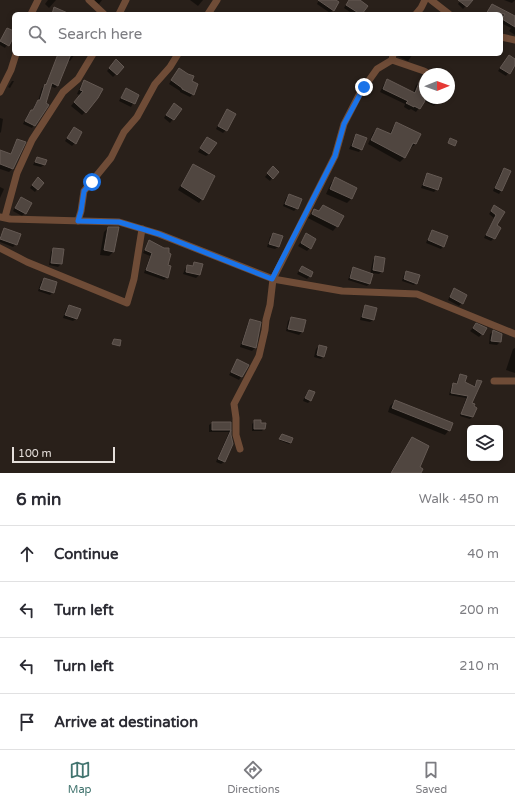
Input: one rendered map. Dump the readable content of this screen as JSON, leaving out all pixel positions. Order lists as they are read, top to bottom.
{
  "scale_bar": "100 m",
  "north": "right",
  "page": {
    "search": "Search here",
    "scale": "100 m",
    "heading": ["6 min", "Walk · 450 m"],
    "list": [
      ["Continue", "40 m"],
      ["Turn left", "200 m"],
      ["Turn left", "210 m"],
      "Arrive at destination"
    ],
    "nav": ["Map", "Directions", "Saved"]
  }
}
